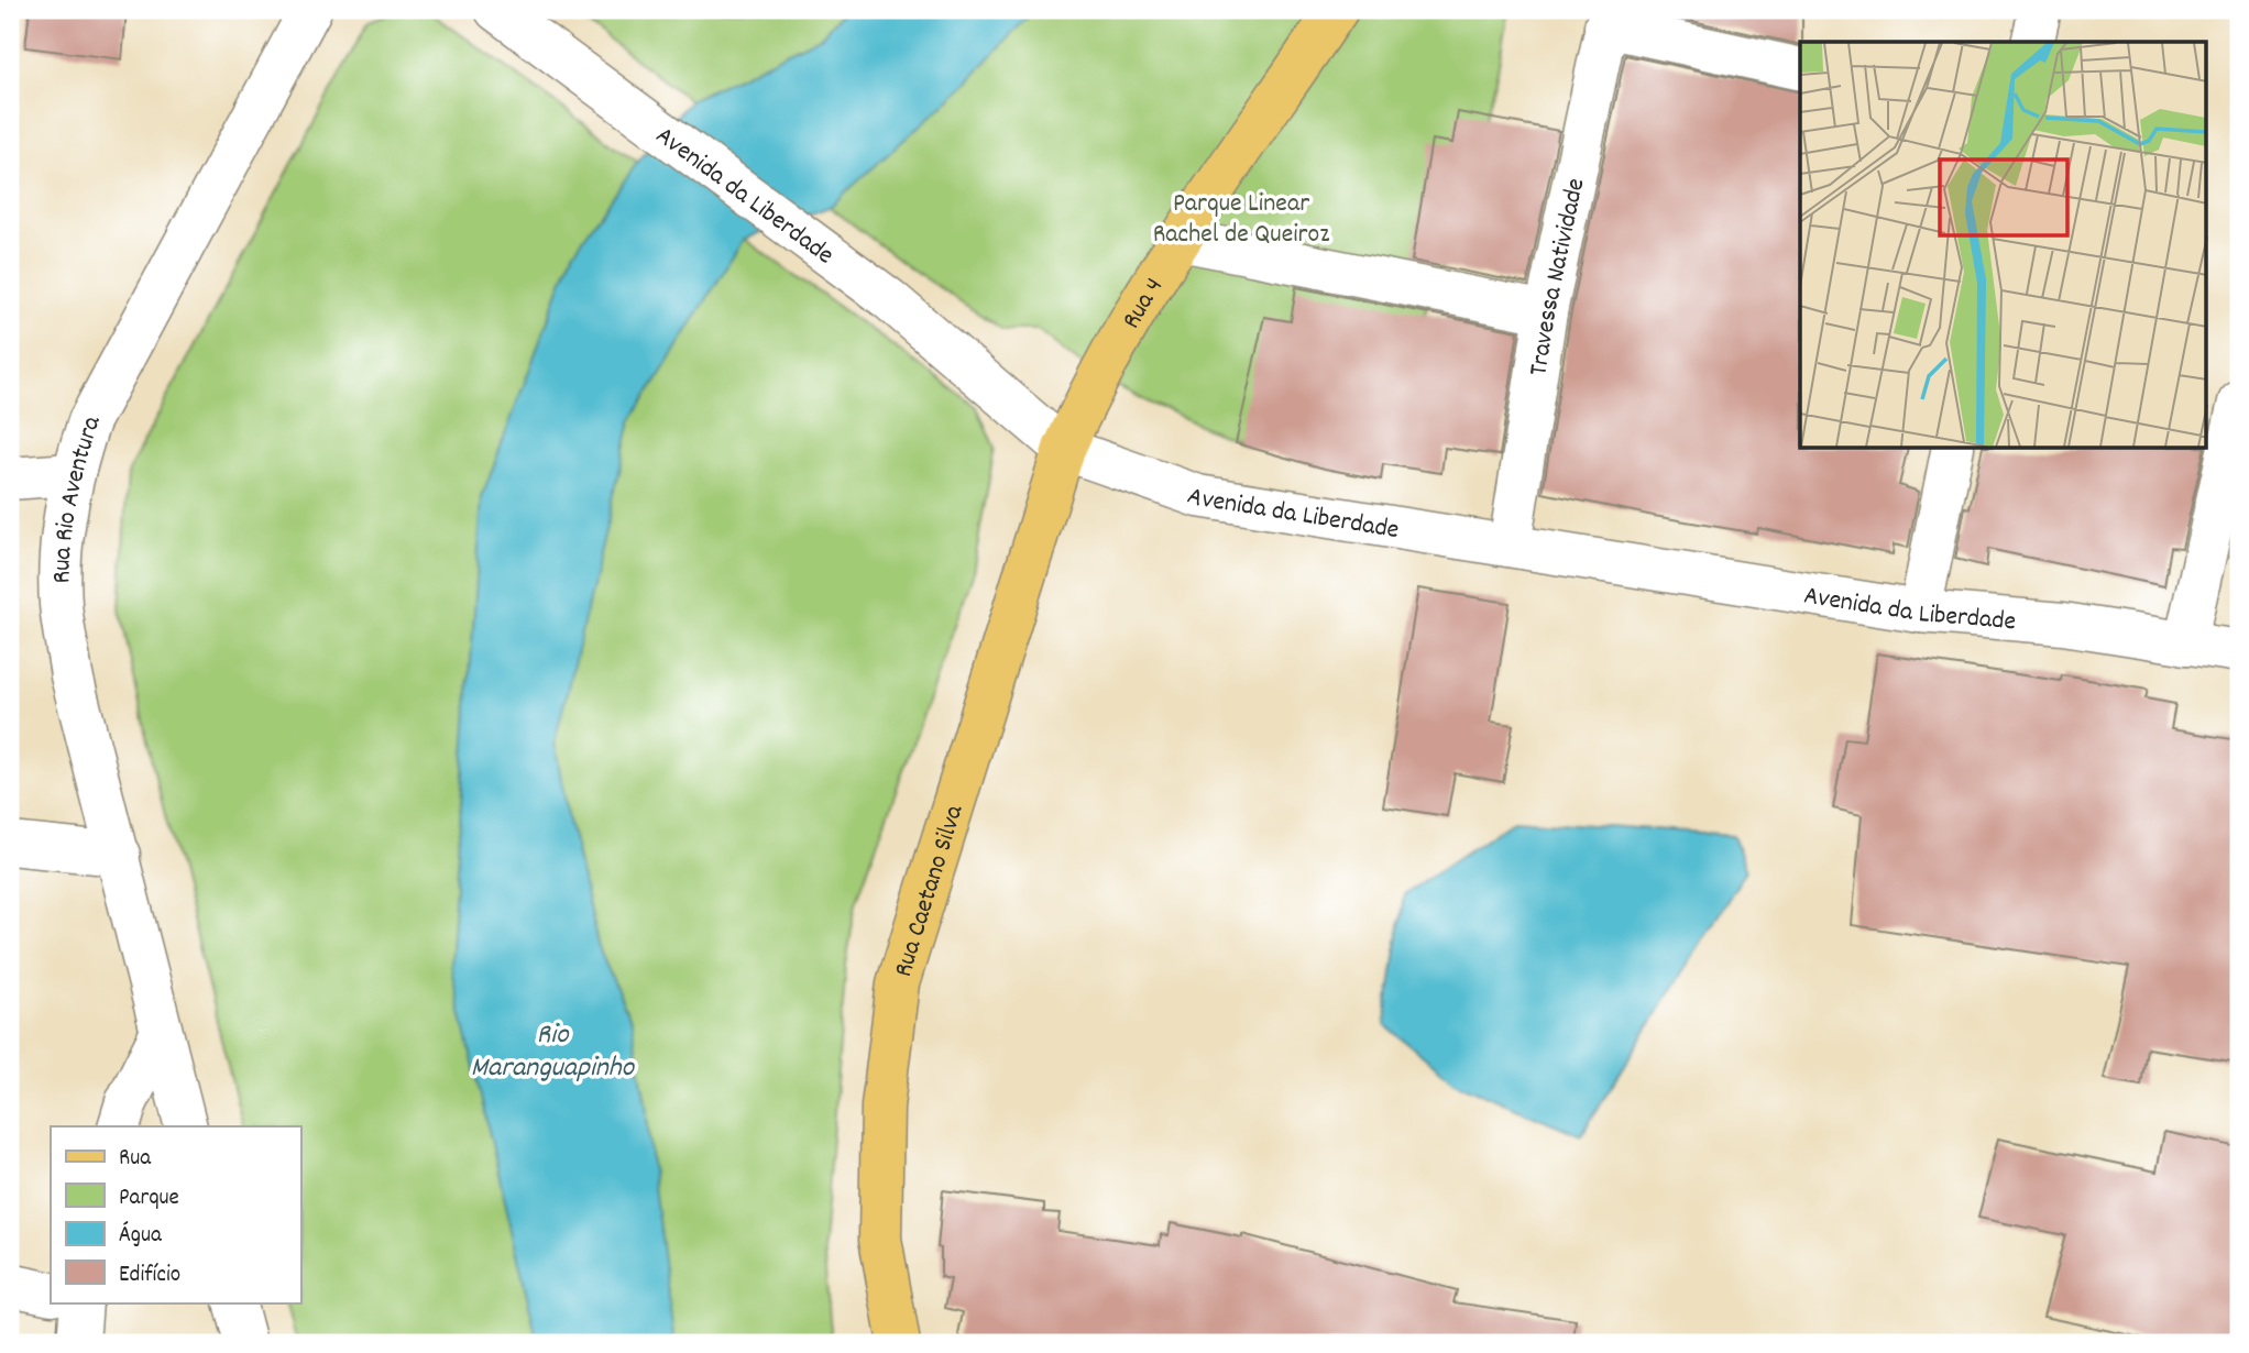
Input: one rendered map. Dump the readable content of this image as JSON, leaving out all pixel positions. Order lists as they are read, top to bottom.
{
  "streets": {
    "main road": ["Rua 4", "Rua Caetano Silva"],
    "street": ["Avenida da Liberdade", "Travessa Natividade", "Rua Rio Aventura"]
  },
  "crossings": [
    ["Avenida da Liberdade", "Travessa Natividade"],
    ["Avenida da Liberdade", "Rua 4"],
    ["Avenida da Liberdade", "Rua Caetano Silva"],
    ["Rua 4", "Rua Caetano Silva"]
  ],
  "water": ["Rio Maranguapinho"],
  "parks": ["Parque Linear Rachel de Queiroz"],
  "legend": [
    "Rua",
    "Parque",
    "Água",
    "Edifício"
  ]
}
